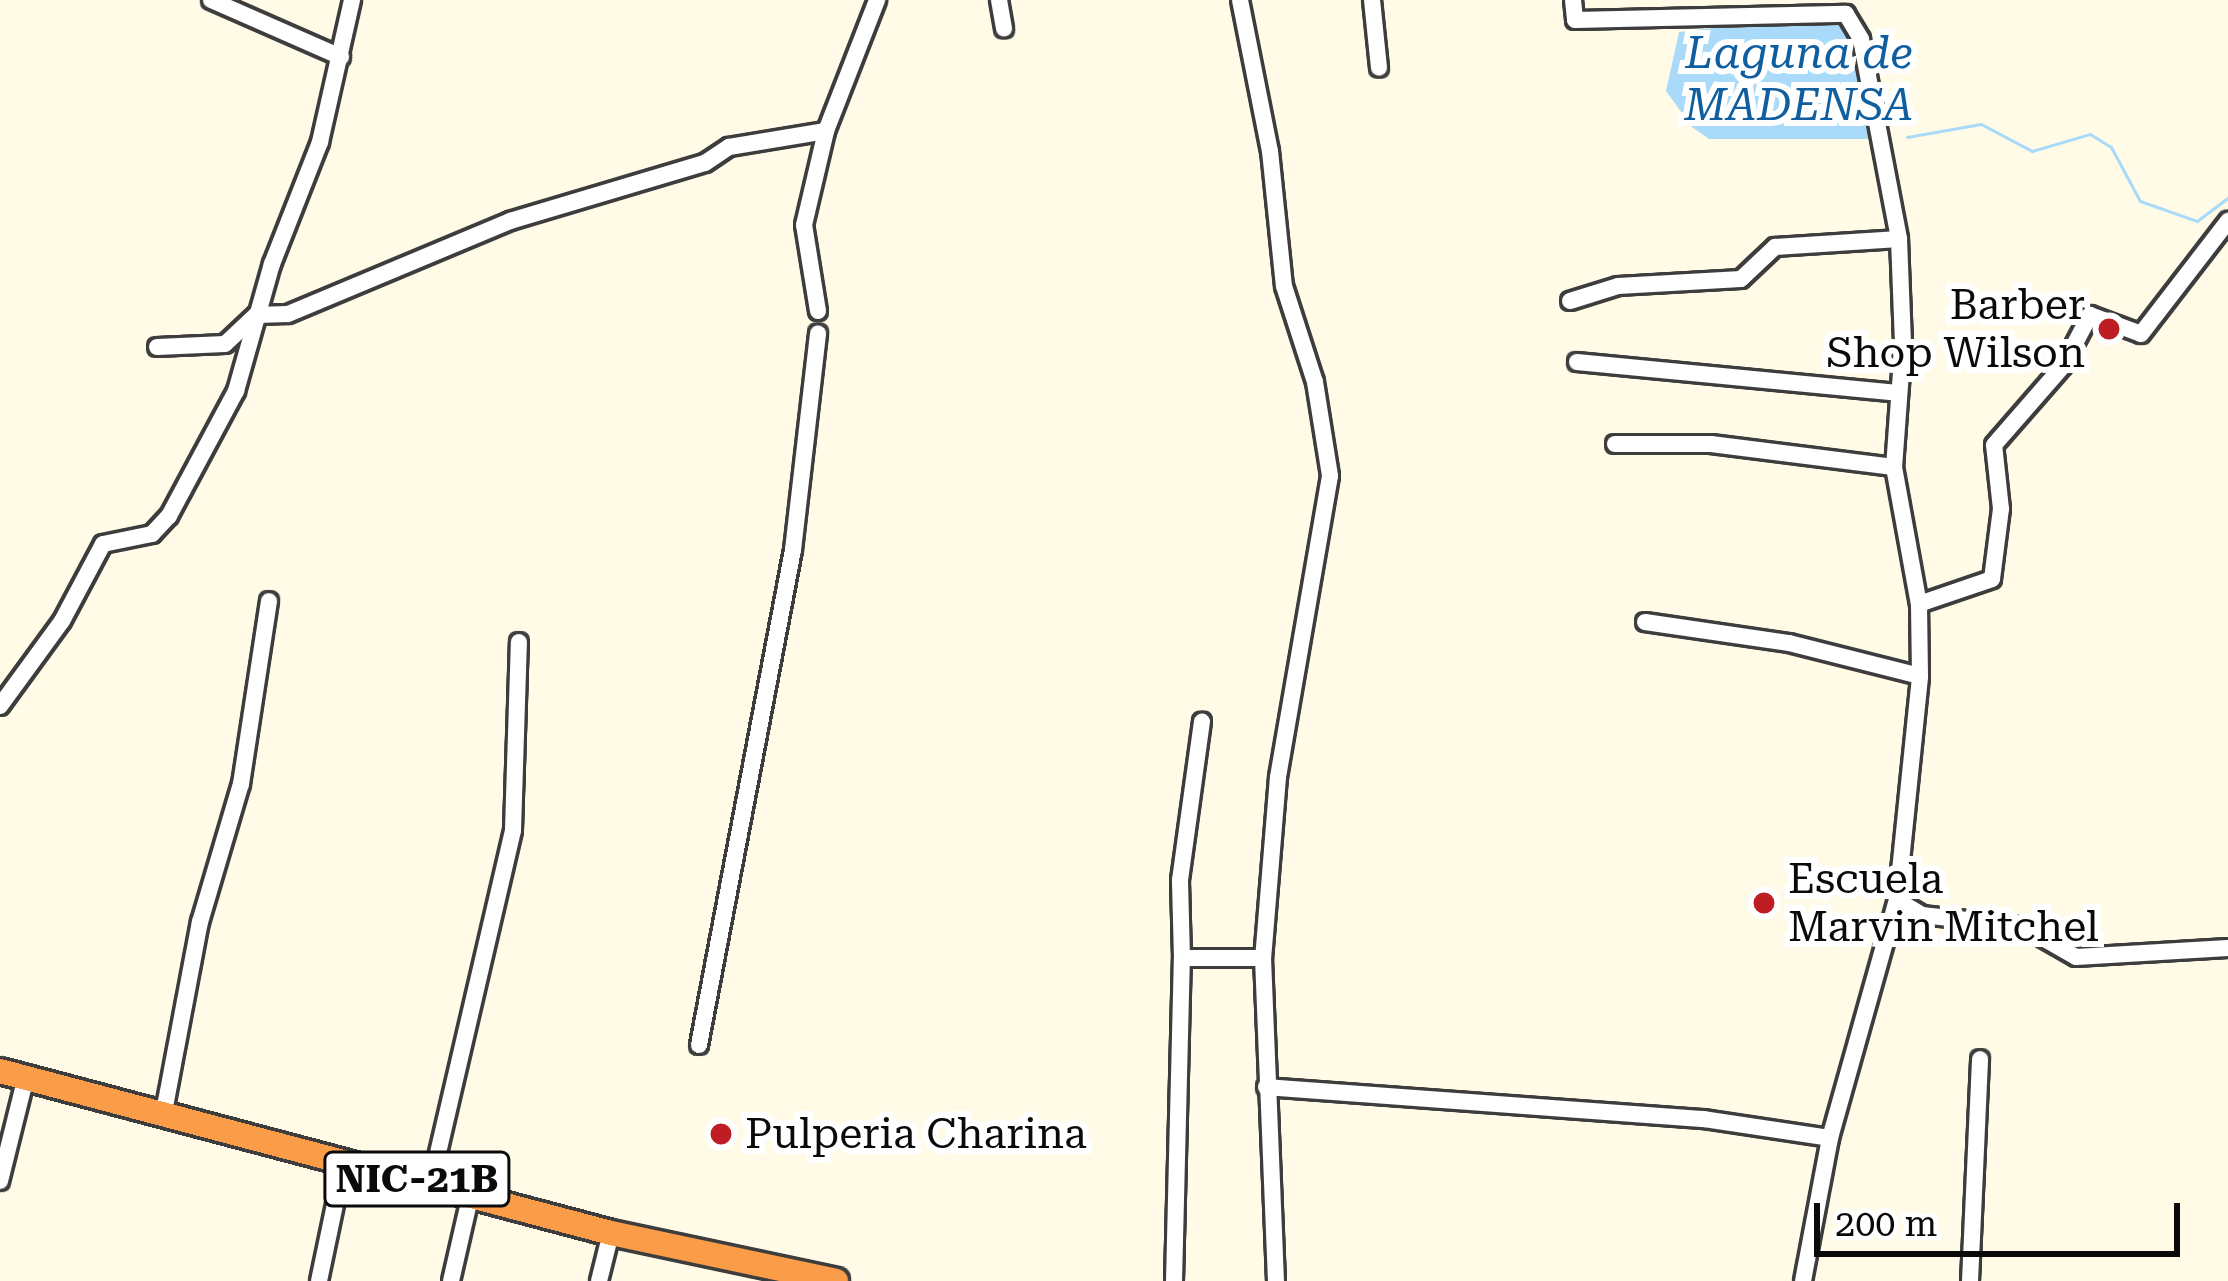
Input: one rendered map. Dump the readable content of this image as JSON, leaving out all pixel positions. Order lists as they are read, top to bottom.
{
  "streets": {
    "highway": ["NIC-21B"]
  },
  "water": ["Laguna de MADENSA"],
  "places": ["Barber Shop Wilson", "Escuela Marvin Mitchel", "Pulperia Charina"],
  "scale_bar": "200 m"
}
